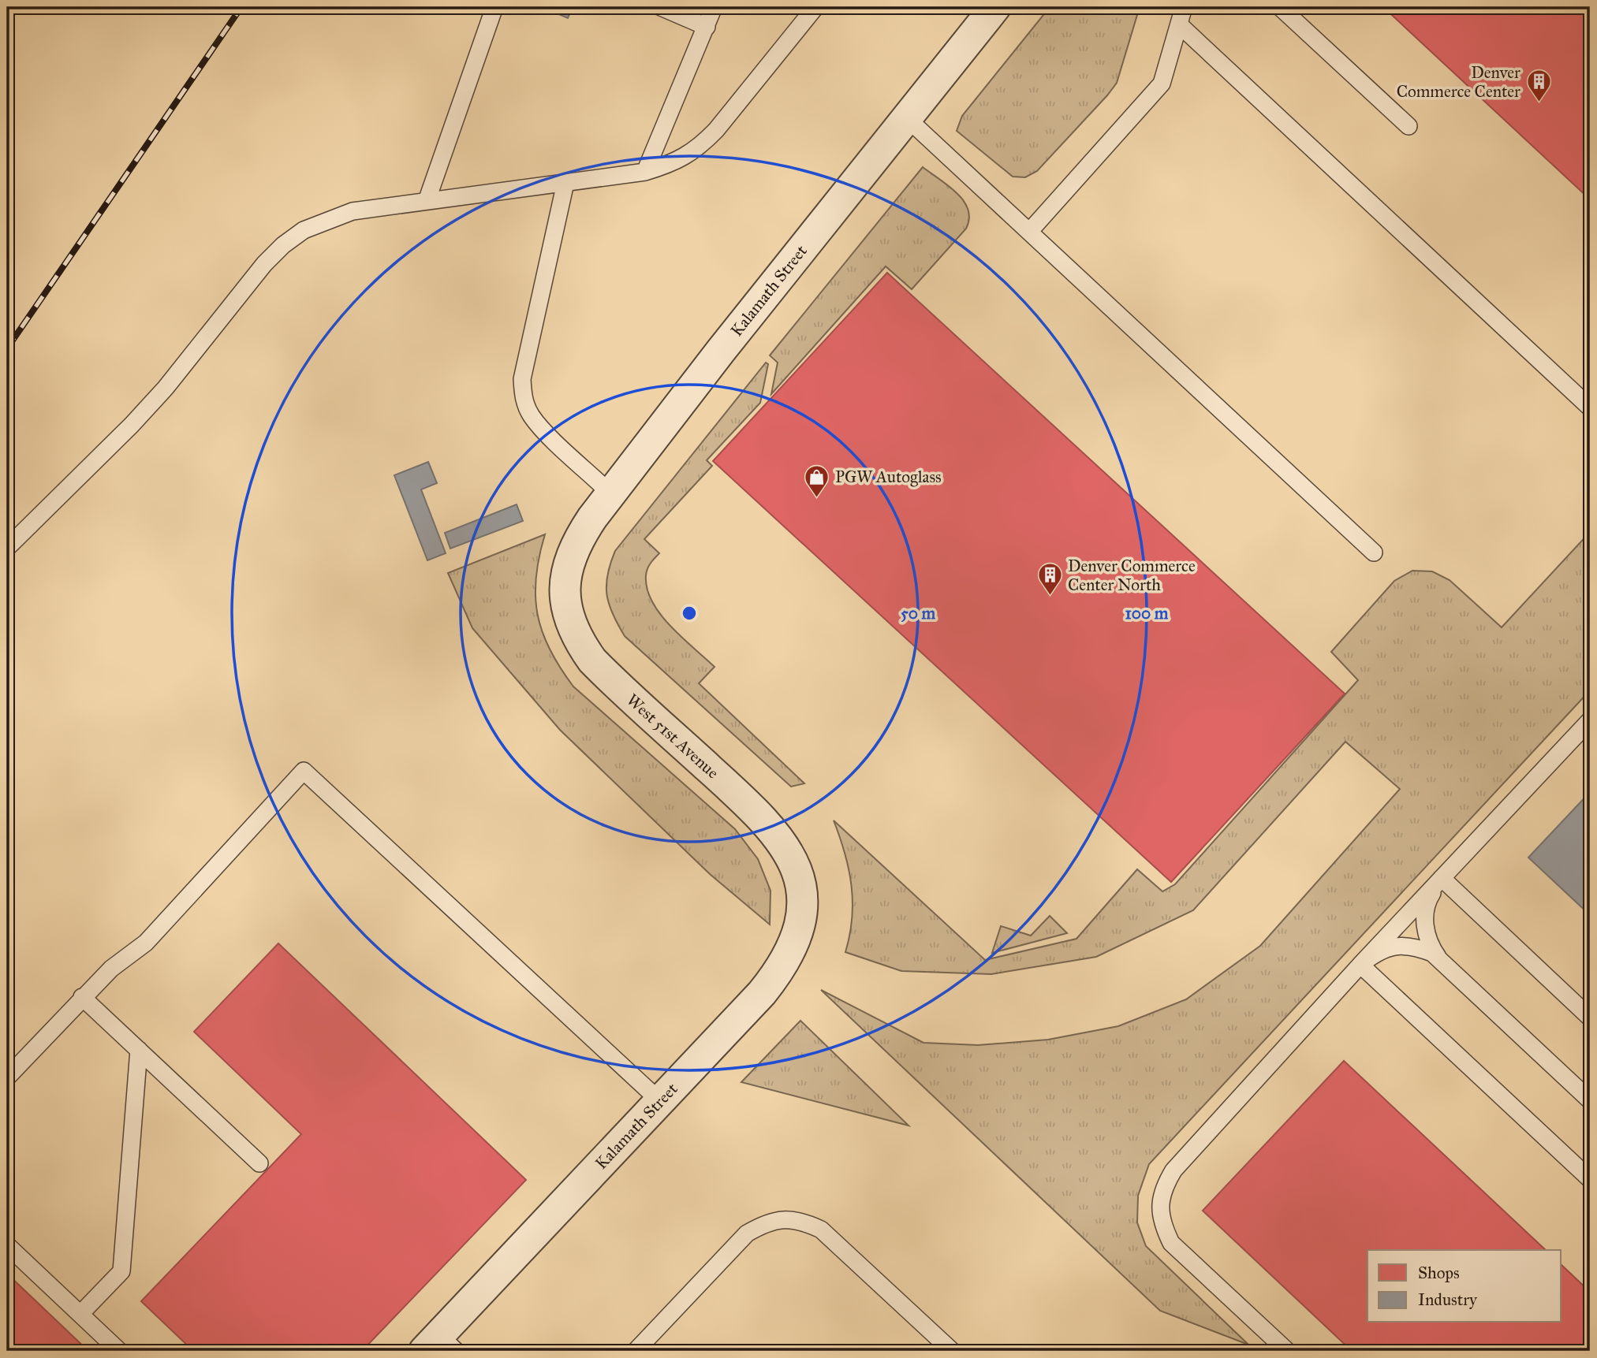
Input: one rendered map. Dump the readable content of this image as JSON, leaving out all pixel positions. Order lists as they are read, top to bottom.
{
  "streets": {
    "street": ["Kalamath Street", "West 51st Avenue"]
  },
  "crossings": [
    ["Kalamath Street", "West 51st Avenue"]
  ],
  "places": {
    "building": ["Denver Commerce Center", "Denver Commerce Center North"],
    "shop": ["PGW Autoglass"]
  },
  "legend": ["Shops", "Industry"],
  "rings": ["50 m", "100 m"]
}
